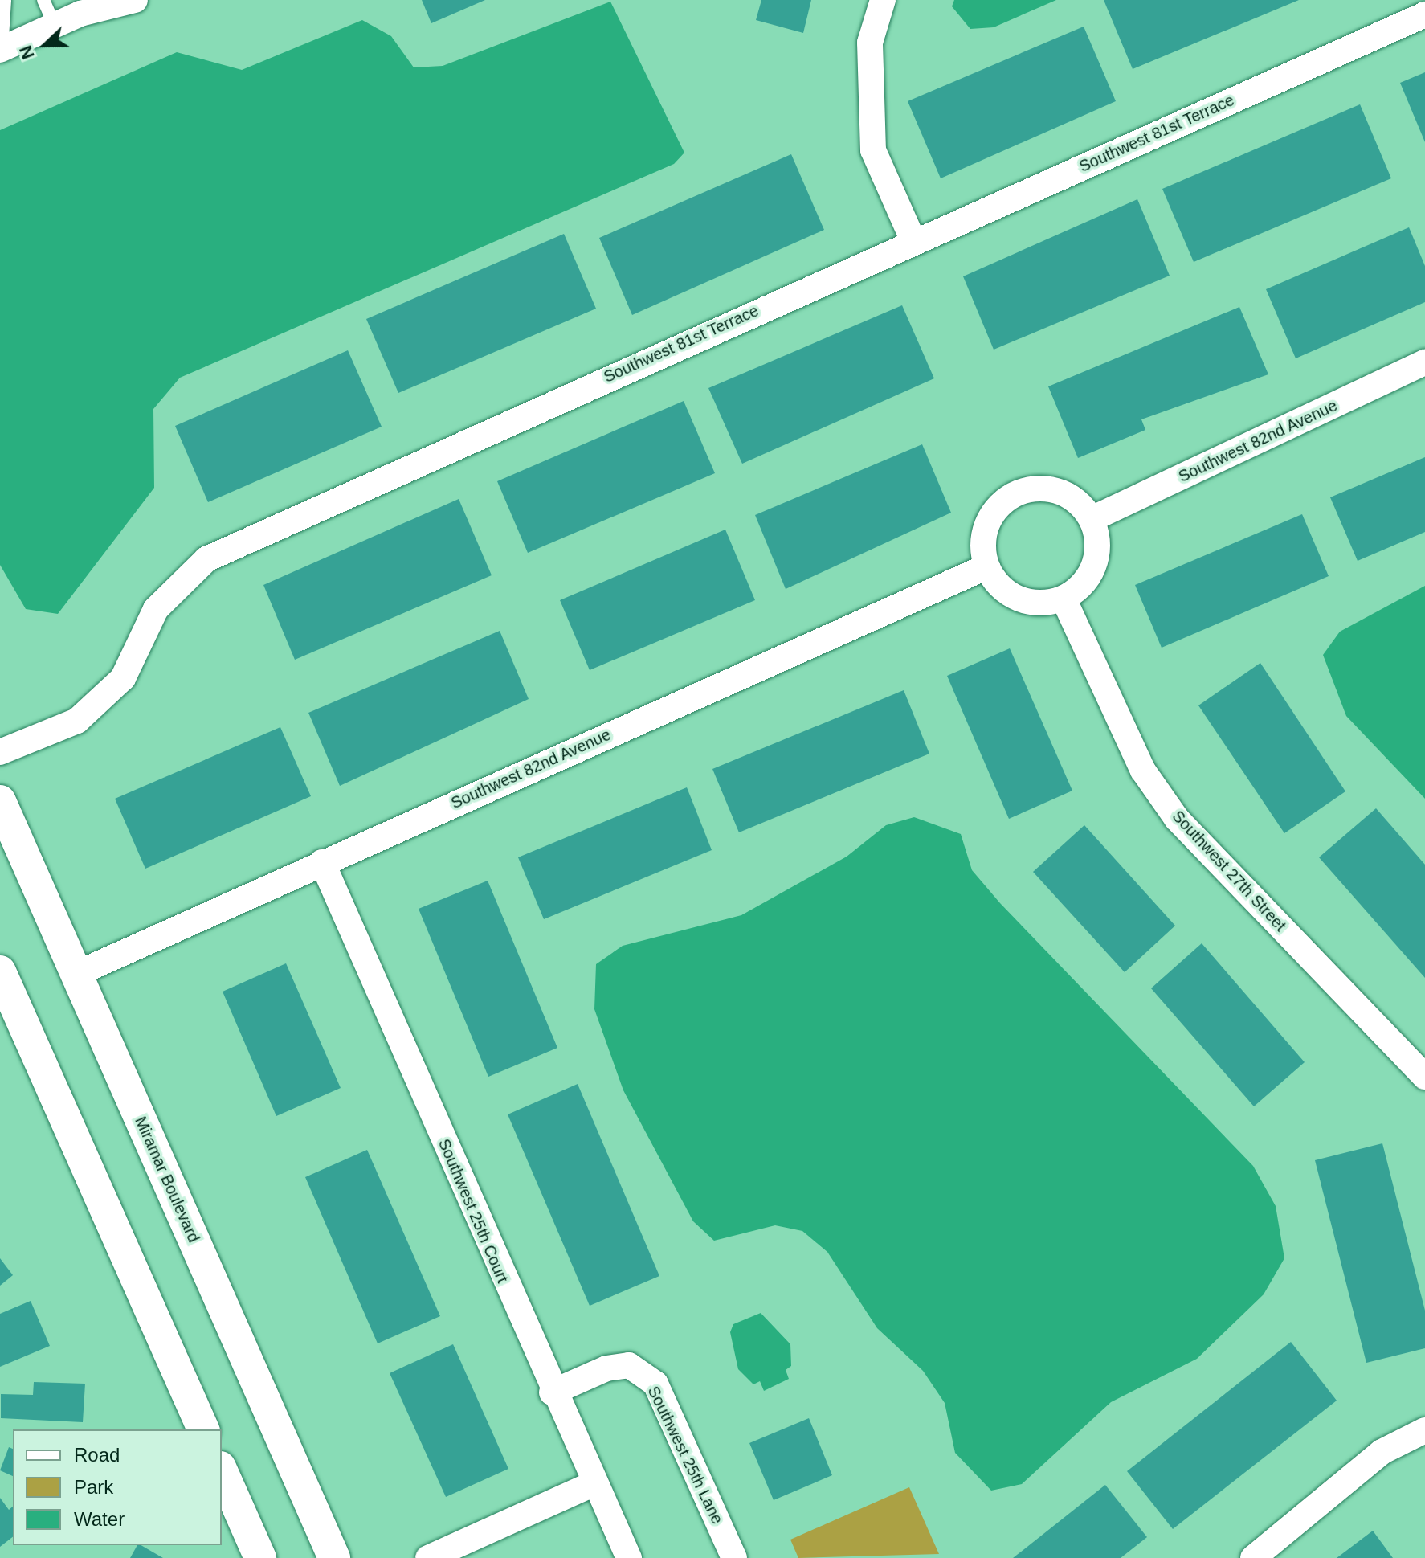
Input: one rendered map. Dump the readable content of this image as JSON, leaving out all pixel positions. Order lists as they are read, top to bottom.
{
  "streets": {
    "street": [
      "Southwest 81st Terrace",
      "Southwest 82nd Avenue",
      "Southwest 27th Street",
      "Miramar Boulevard",
      "Southwest 25th Court",
      "Southwest 25th Lane"
    ]
  },
  "crossings": [
    ["Southwest 82nd Avenue", "Southwest 27th Street"],
    ["Southwest 82nd Avenue", "Miramar Boulevard"],
    ["Southwest 82nd Avenue", "Southwest 25th Court"],
    ["Southwest 25th Court", "Southwest 25th Lane"]
  ],
  "legend": ["Road", "Park", "Water"],
  "north": "left"
}
